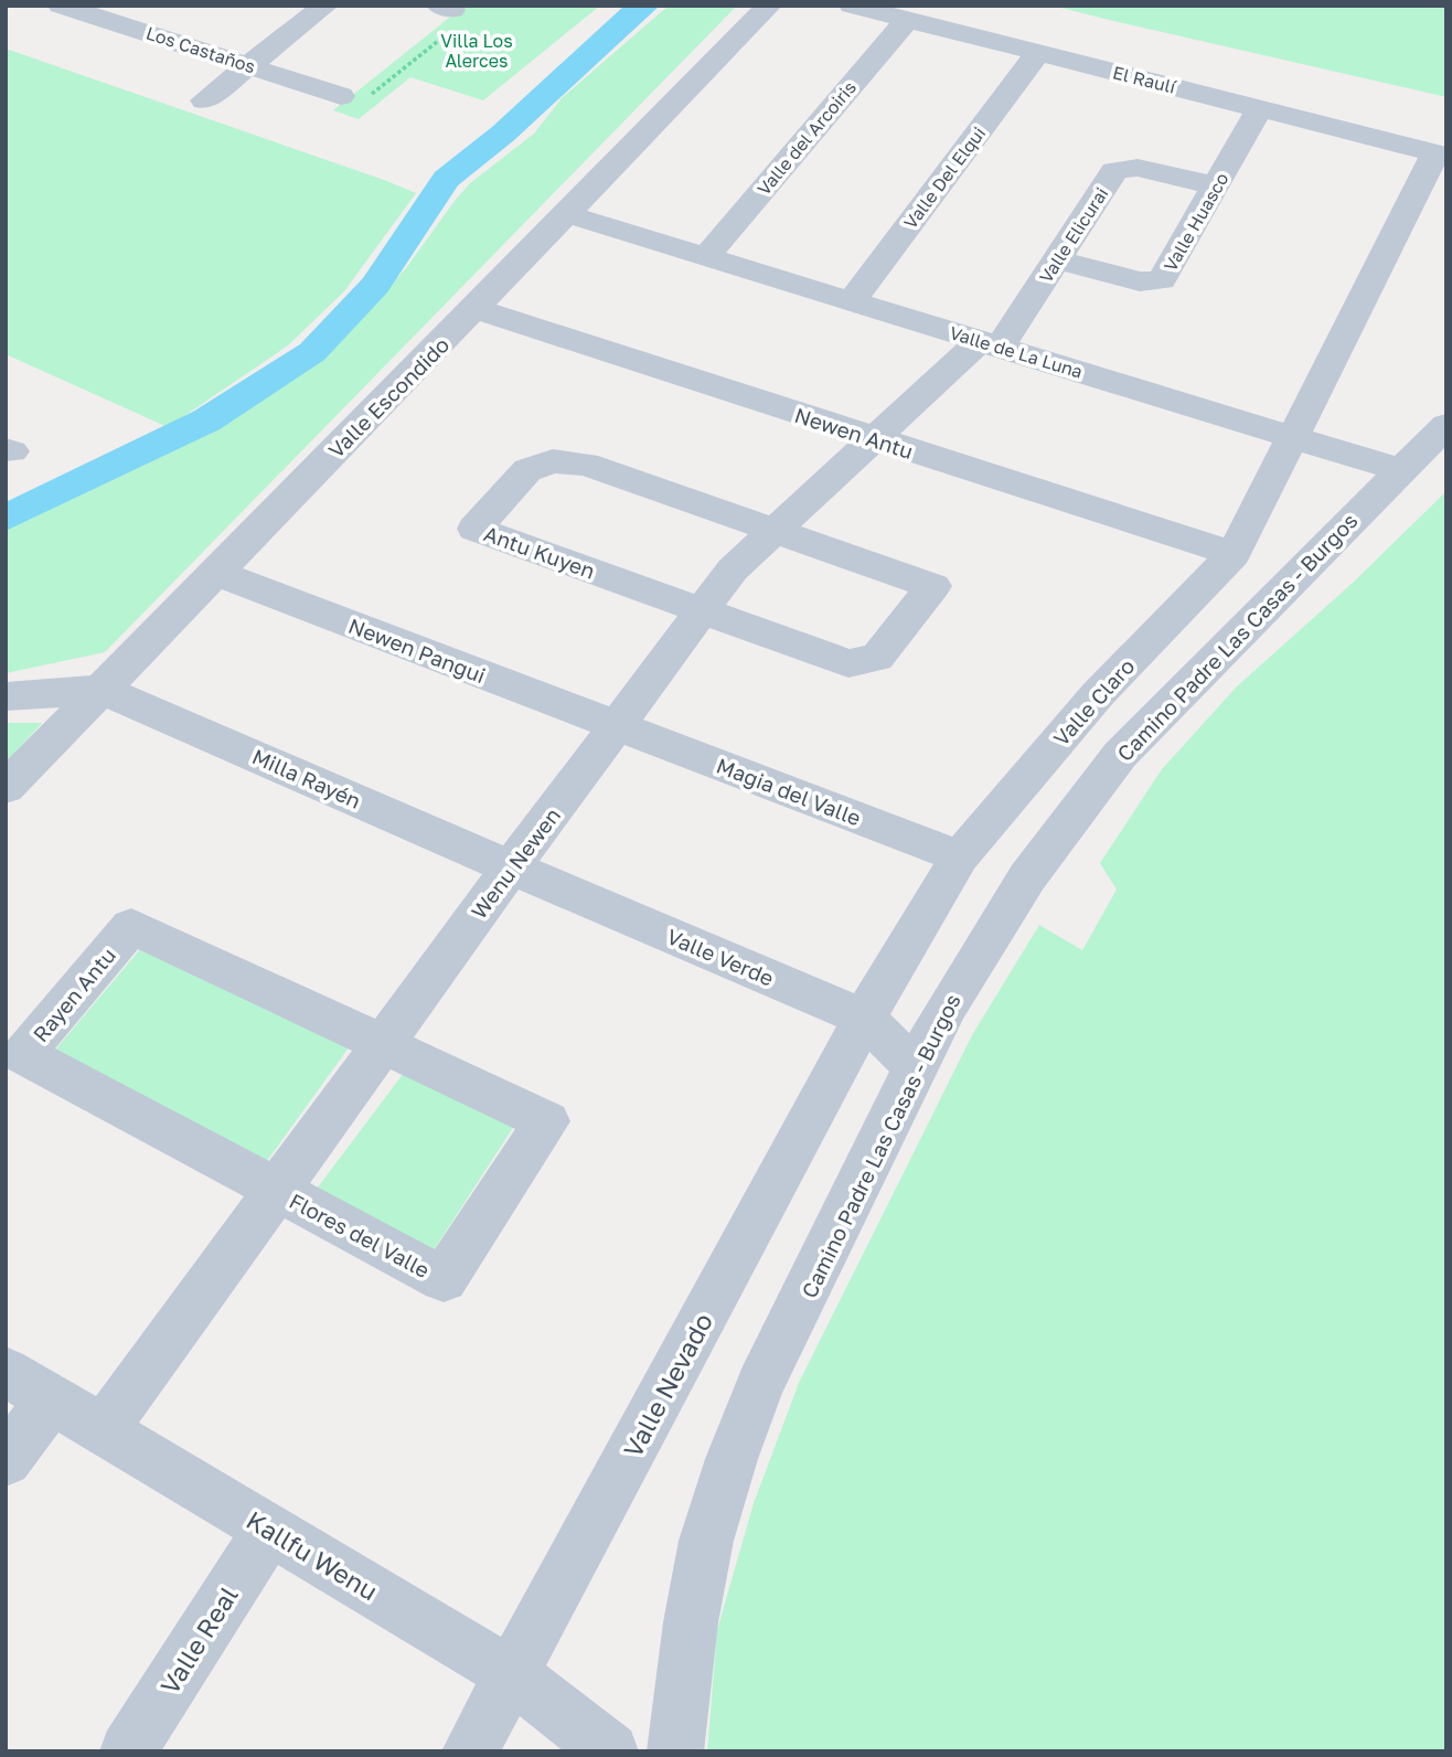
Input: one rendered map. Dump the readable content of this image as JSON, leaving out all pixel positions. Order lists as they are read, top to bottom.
{
  "streets": {
    "street": [
      "Los Castaños",
      "El Raulí",
      "Valle del Arcoiris",
      "Valle Del Elqui",
      "Valle Huasco",
      "Valle Elicurai",
      "Valle de La Luna",
      "Valle Escondido",
      "Newen Antu",
      "Antu Kuyen",
      "Camino Padre Las Casas - Burgos",
      "Newen Pangui",
      "Valle Claro",
      "Milla Rayén",
      "Magia del Valle",
      "Wenu Newen",
      "Valle Verde",
      "Rayen Antu",
      "Flores del Valle",
      "Valle Nevado",
      "Kallfu Wenu",
      "Valle Real"
    ]
  },
  "crossings": [
    ["El Raulí", "Valle del Arcoiris"],
    ["El Raulí", "Valle Del Elqui"],
    ["El Raulí", "Valle Huasco"],
    ["El Raulí", "Valle de La Luna"],
    ["El Raulí", "Valle Claro"],
    ["Valle del Arcoiris", "Valle de La Luna"],
    ["Valle Del Elqui", "Valle de La Luna"],
    ["Valle Huasco", "Valle Elicurai"],
    ["Valle Elicurai", "Valle de La Luna"],
    ["Valle Elicurai", "Wenu Newen"],
    ["Valle de La Luna", "Valle Escondido"],
    ["Valle de La Luna", "Camino Padre Las Casas - Burgos"],
    ["Valle de La Luna", "Valle Claro"],
    ["Valle de La Luna", "Wenu Newen"],
    ["Valle Escondido", "Newen Antu"],
    ["Valle Escondido", "Newen Pangui"],
    ["Valle Escondido", "Milla Rayén"],
    ["Newen Antu", "Valle Claro"],
    ["Newen Antu", "Wenu Newen"],
    ["Antu Kuyen", "Wenu Newen"],
    ["Camino Padre Las Casas - Burgos", "Valle Verde"],
    ["Newen Pangui", "Magia del Valle"],
    ["Newen Pangui", "Wenu Newen"],
    ["Valle Claro", "Magia del Valle"],
    ["Valle Claro", "Valle Verde"],
    ["Valle Claro", "Valle Nevado"],
    ["Milla Rayén", "Wenu Newen"],
    ["Milla Rayén", "Valle Verde"],
    ["Magia del Valle", "Wenu Newen"],
    ["Wenu Newen", "Valle Verde"],
    ["Wenu Newen", "Rayen Antu"],
    ["Wenu Newen", "Flores del Valle"],
    ["Wenu Newen", "Kallfu Wenu"],
    ["Valle Verde", "Valle Nevado"],
    ["Rayen Antu", "Flores del Valle"],
    ["Valle Nevado", "Kallfu Wenu"],
    ["Kallfu Wenu", "Valle Real"]
  ],
  "parks": ["Villa Los Alerces"]
}
